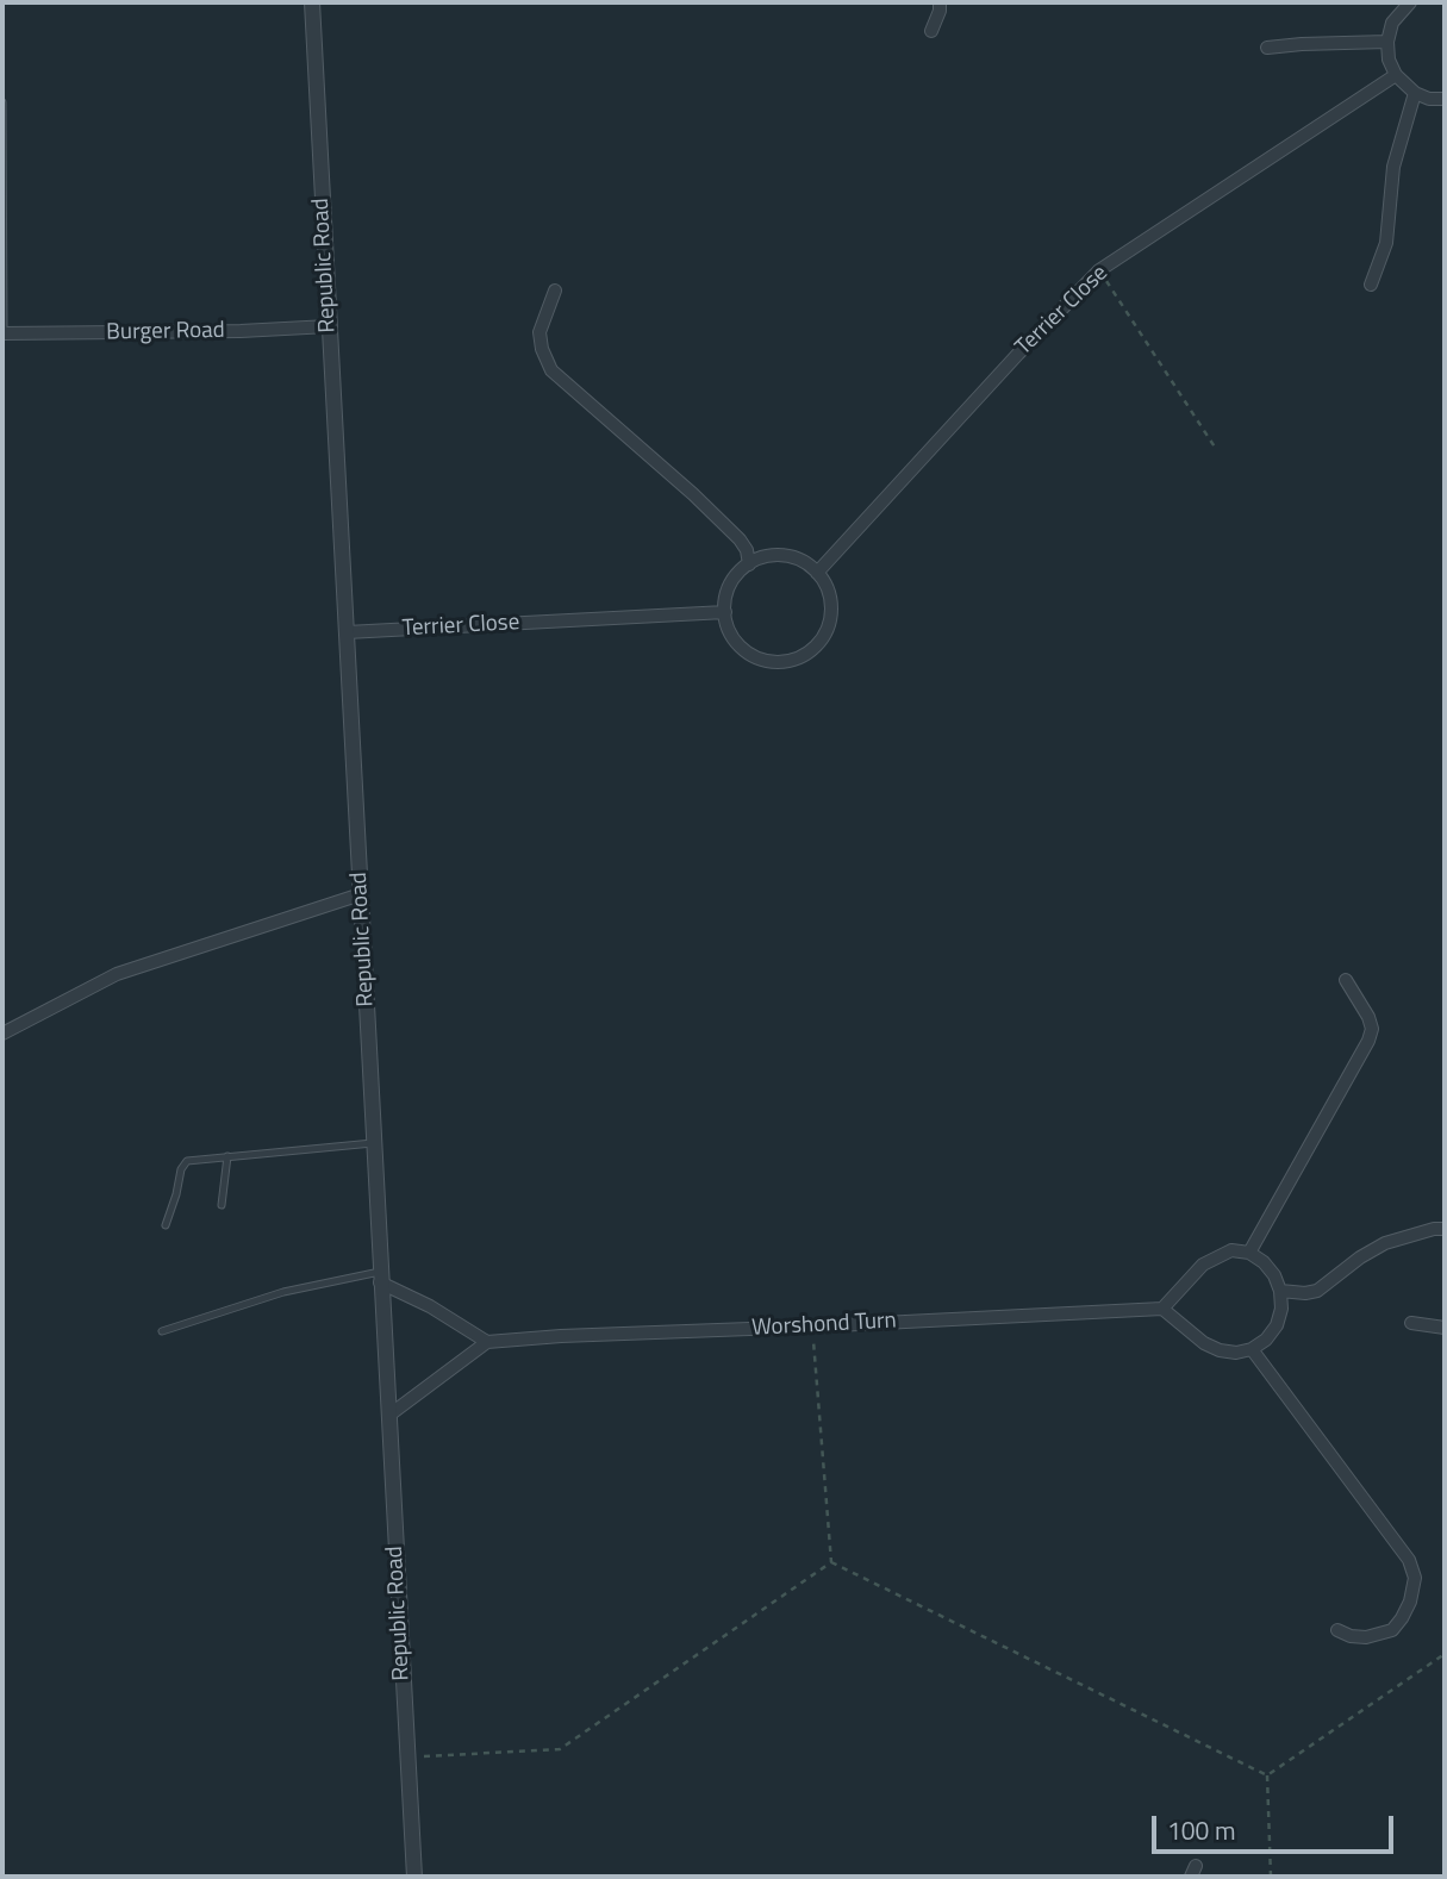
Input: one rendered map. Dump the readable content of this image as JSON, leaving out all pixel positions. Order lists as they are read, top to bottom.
{
  "streets": {
    "street": [
      "Republic Road",
      "Terrier Close",
      "Burger Road",
      "Worshond Turn"
    ]
  },
  "crossings": [
    ["Republic Road", "Terrier Close"],
    ["Republic Road", "Burger Road"]
  ],
  "scale_bar": "100 m"
}
